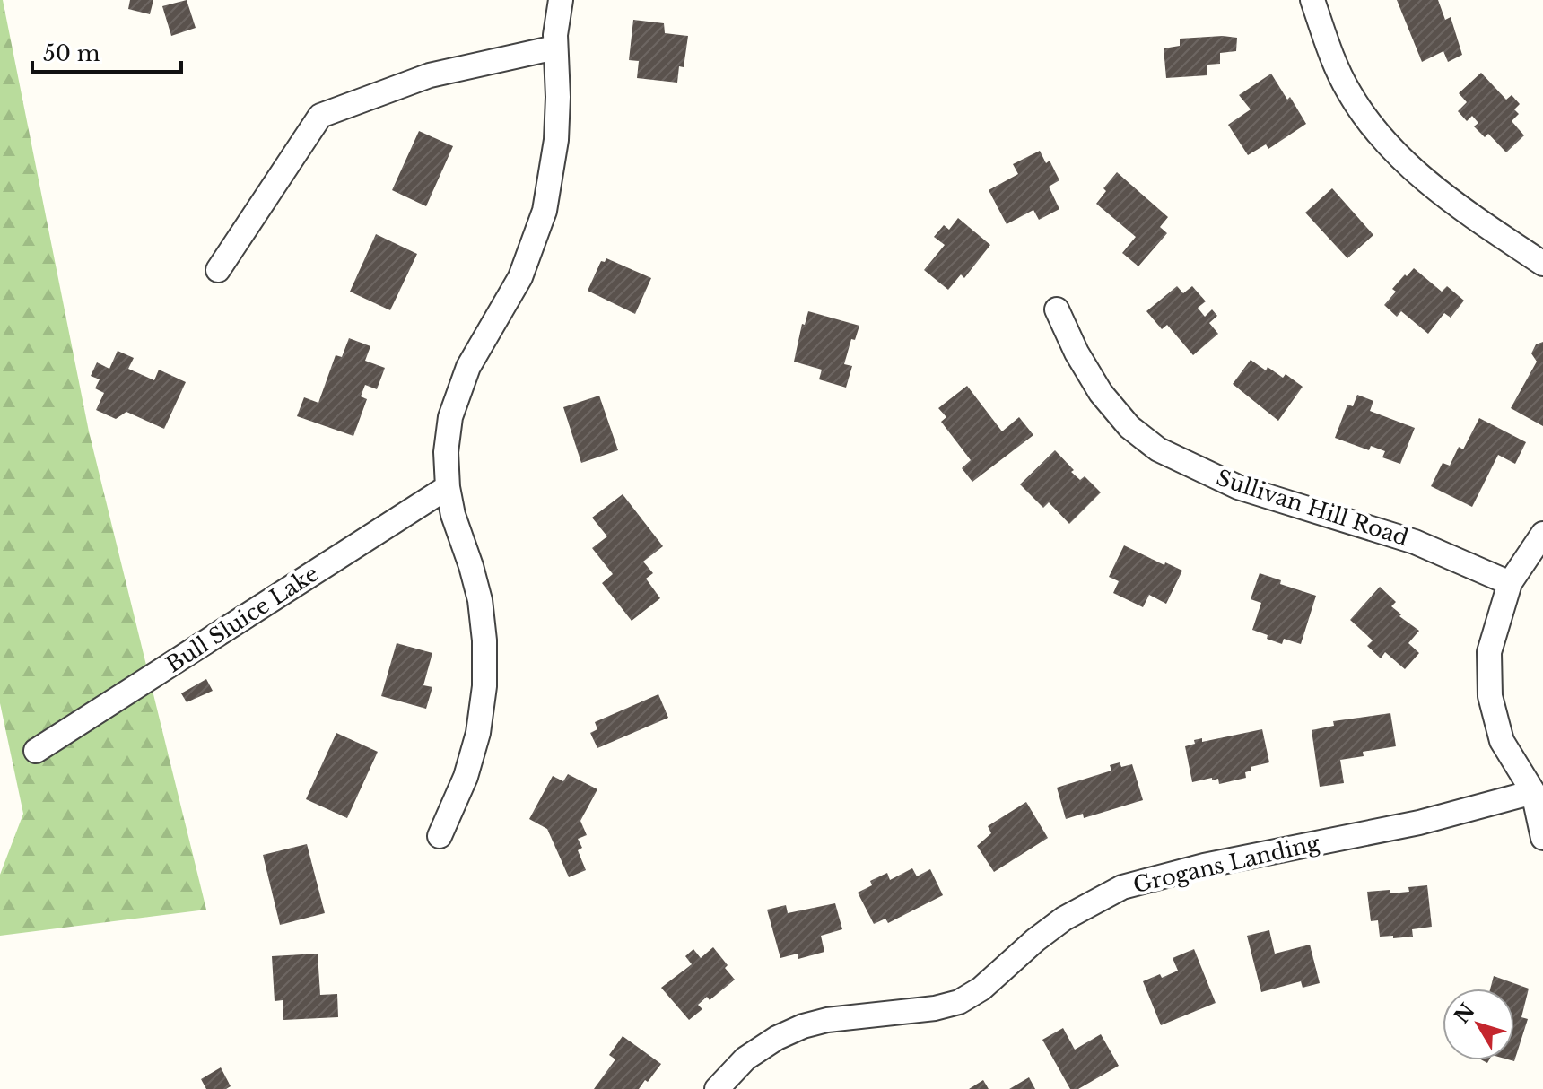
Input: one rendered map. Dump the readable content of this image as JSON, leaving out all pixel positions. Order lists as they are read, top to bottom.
{
  "streets": {
    "street": ["Sullivan Hill Road", "Bull Sluice Lake", "Grogans Landing"]
  },
  "scale_bar": "50 m",
  "north": "top left"
}
